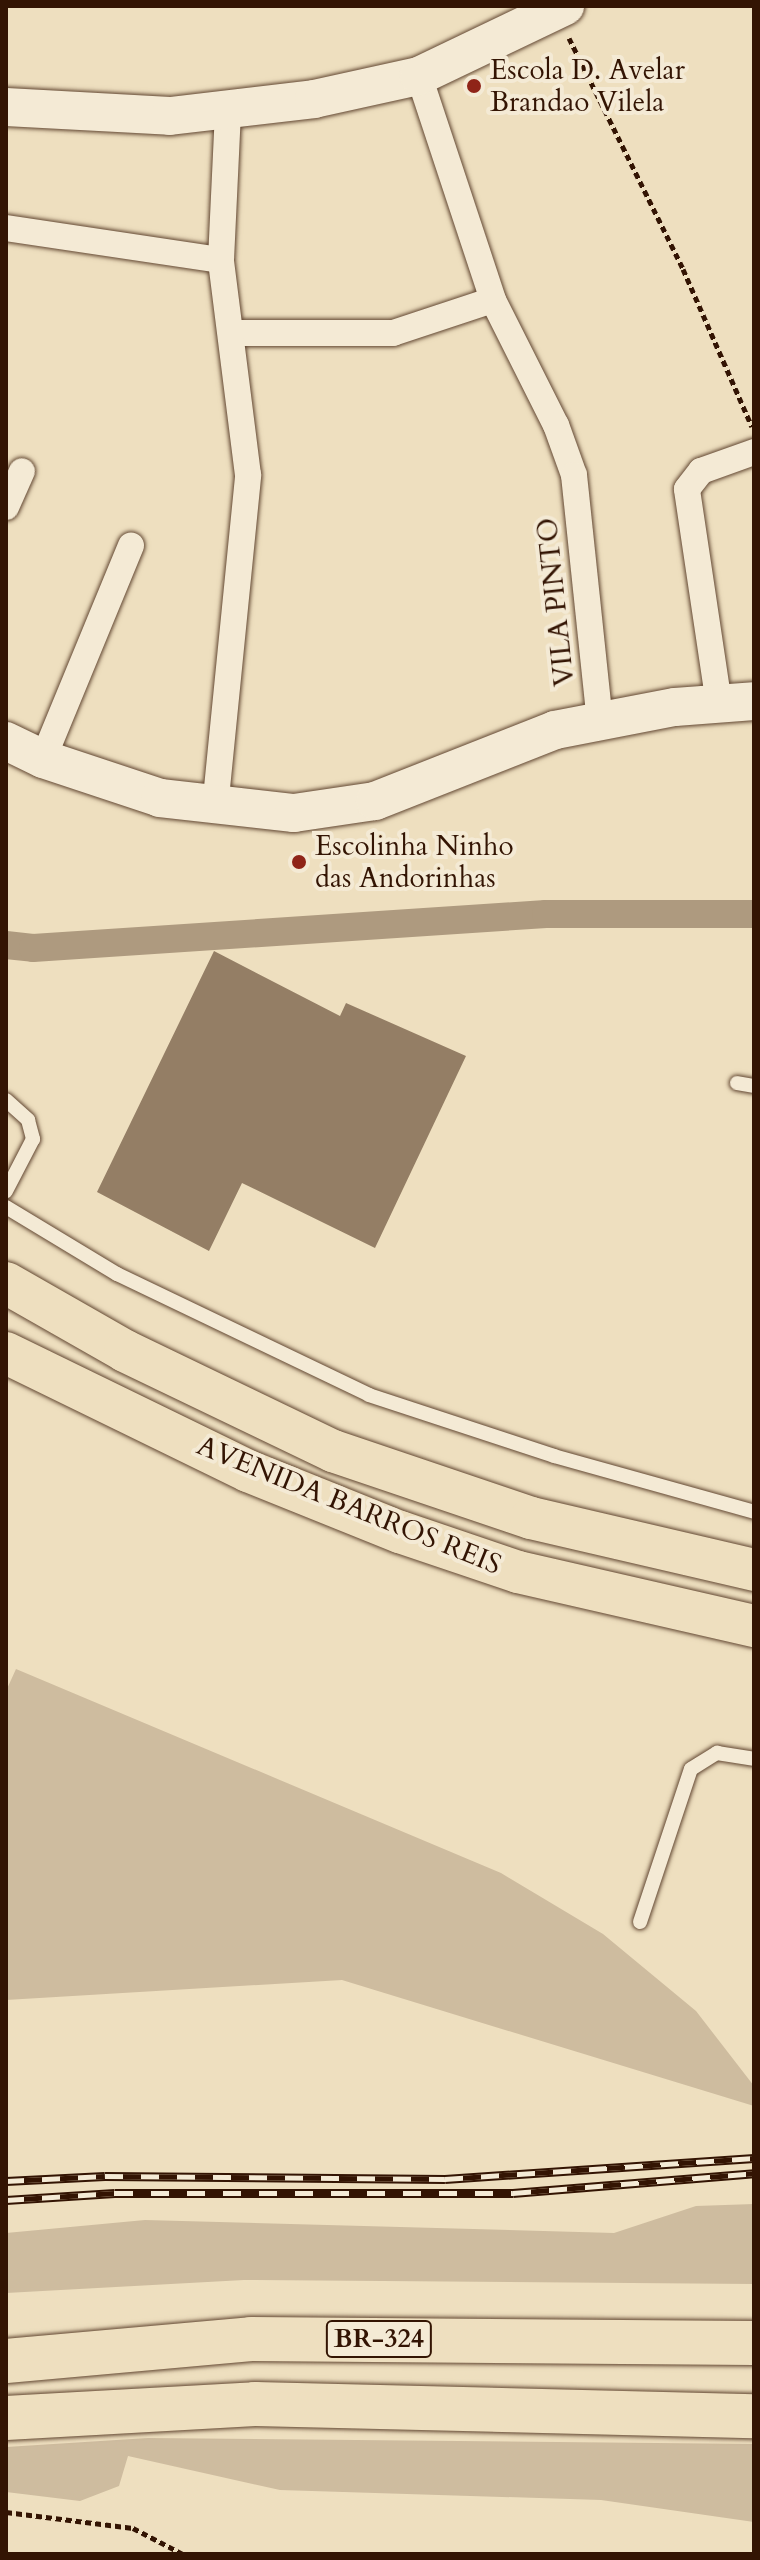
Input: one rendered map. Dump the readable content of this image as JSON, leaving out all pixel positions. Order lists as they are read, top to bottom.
{
  "streets": {
    "highway": ["BR-324"],
    "main road": ["AVENIDA BARROS REIS"],
    "street": ["VILA PINTO"]
  },
  "places": ["Escola D. Avelar Brandao Vilela", "Escolinha Ninho das Andorinhas"]
}
